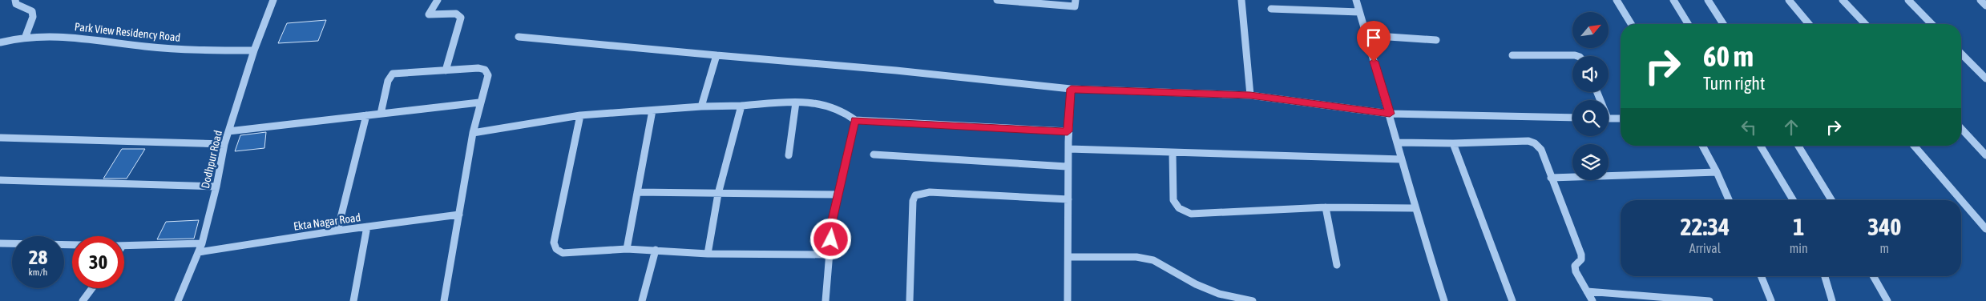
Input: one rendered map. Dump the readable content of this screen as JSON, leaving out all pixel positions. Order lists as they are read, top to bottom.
{
  "streets": {
    "street": ["Park View Residency Road", "Dodhpur Road", "Ekta Nagar Road"]
  },
  "crossings": [
    ["Park View Residency Road", "Dodhpur Road"],
    ["Dodhpur Road", "Ekta Nagar Road"]
  ],
  "north": "top right",
  "page": {
    "turn": ["60 m", "Turn right"],
    "eta": [
      "22:34",
      "Arrival",
      "1",
      "min",
      "340",
      "m"
    ],
    "speed": "28 km/h",
    "limit": "30"
  }
}
